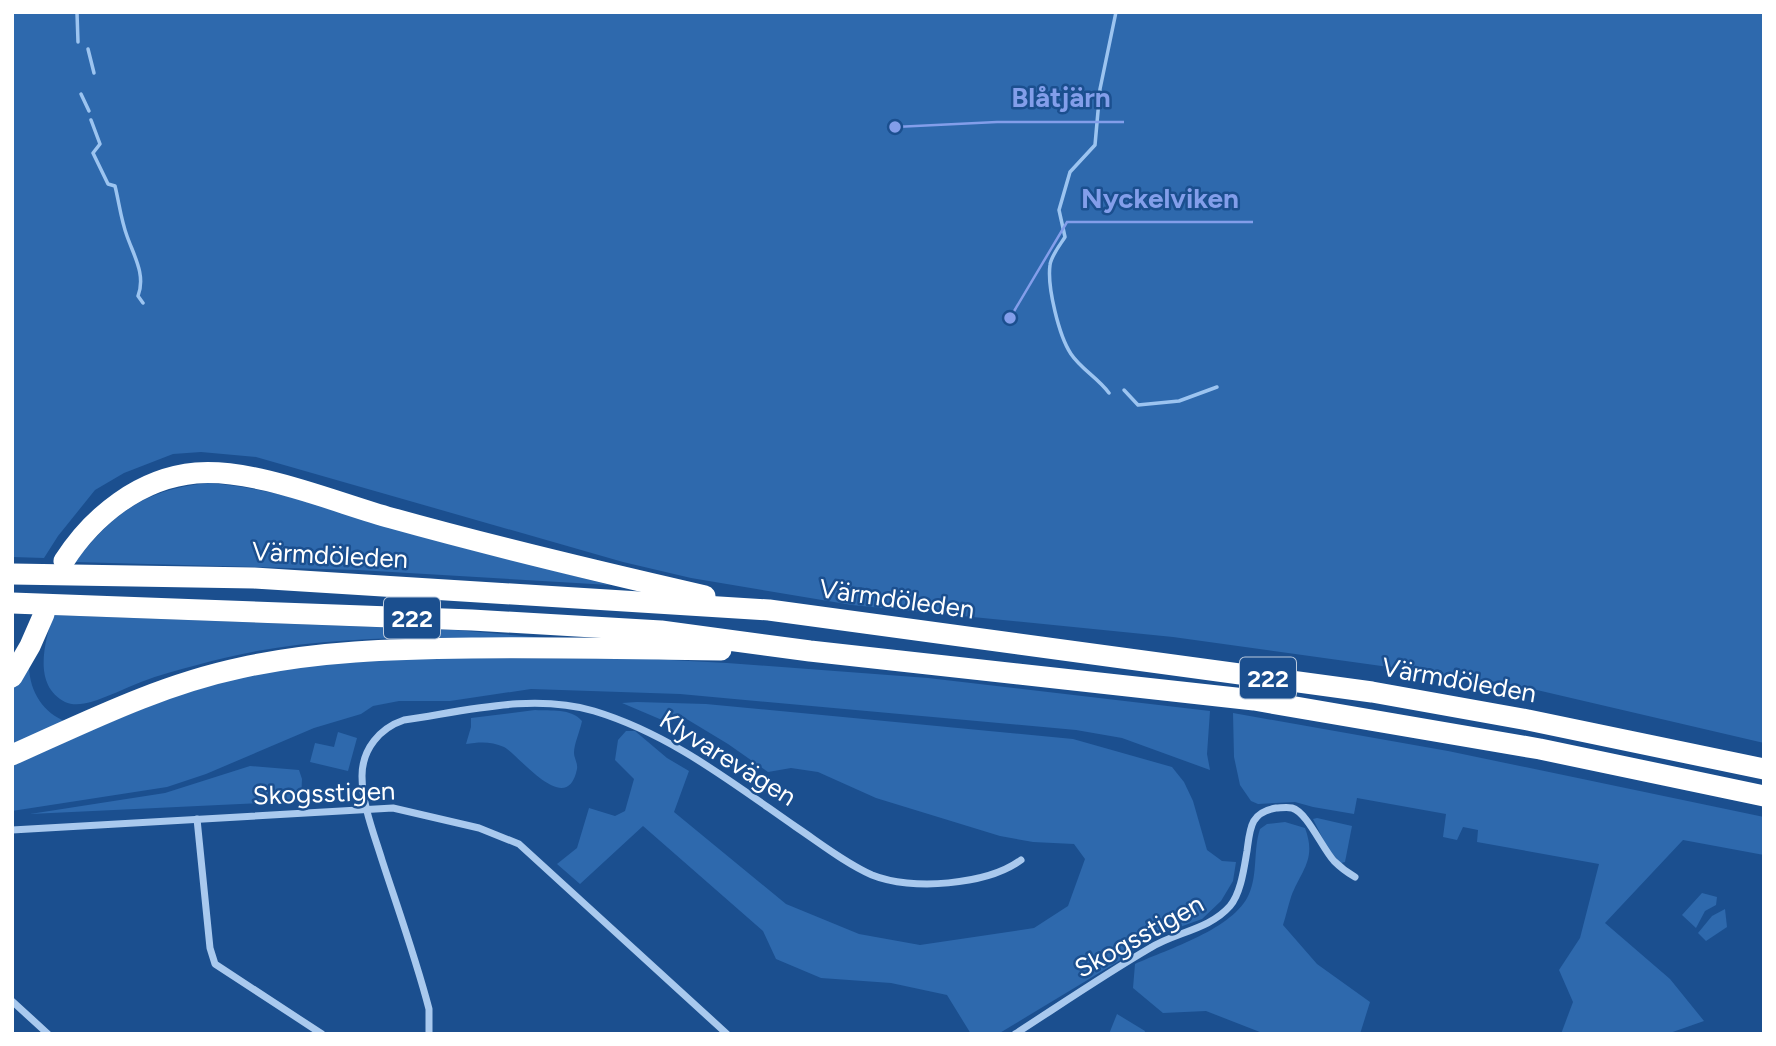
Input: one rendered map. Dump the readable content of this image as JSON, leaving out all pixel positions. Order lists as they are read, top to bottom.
{
  "streets": {
    "highway": ["Värmdöleden", "222"],
    "street": ["Klyvarevägen", "Skogsstigen"]
  },
  "crossings": [
    ["Klyvarevägen", "Skogsstigen"]
  ],
  "places": ["Blåtjärn", "Nyckelviken"]
}
